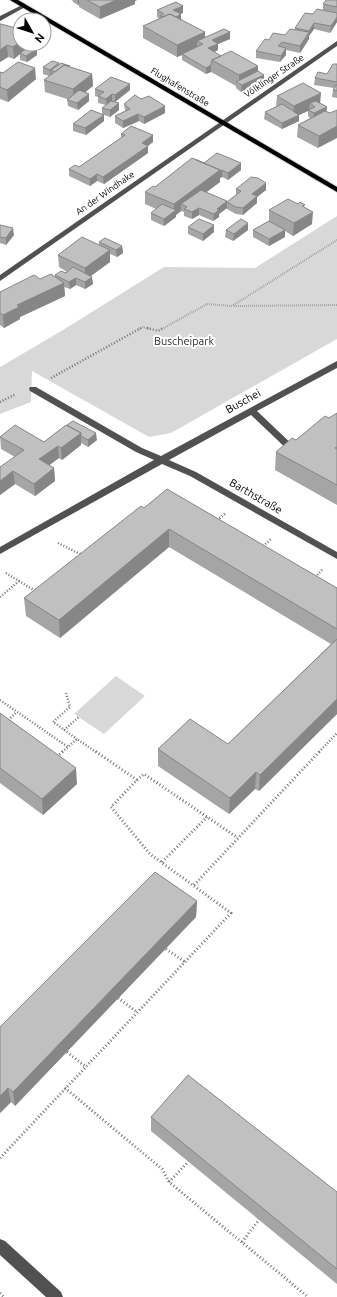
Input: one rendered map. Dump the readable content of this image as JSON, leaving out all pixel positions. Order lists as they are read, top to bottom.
{
  "streets": {
    "main road": ["Flughafenstraße"],
    "street": [
      "Völklinger Straße",
      "An der Windhake",
      "Buschei",
      "Barthstraße"
    ]
  },
  "crossings": [
    ["Völklinger Straße", "Flughafenstraße"],
    ["Völklinger Straße", "An der Windhake"],
    ["Flughafenstraße", "An der Windhake"],
    ["Buschei", "Barthstraße"]
  ],
  "parks": ["Buscheipark"],
  "north": "bottom right"
}
